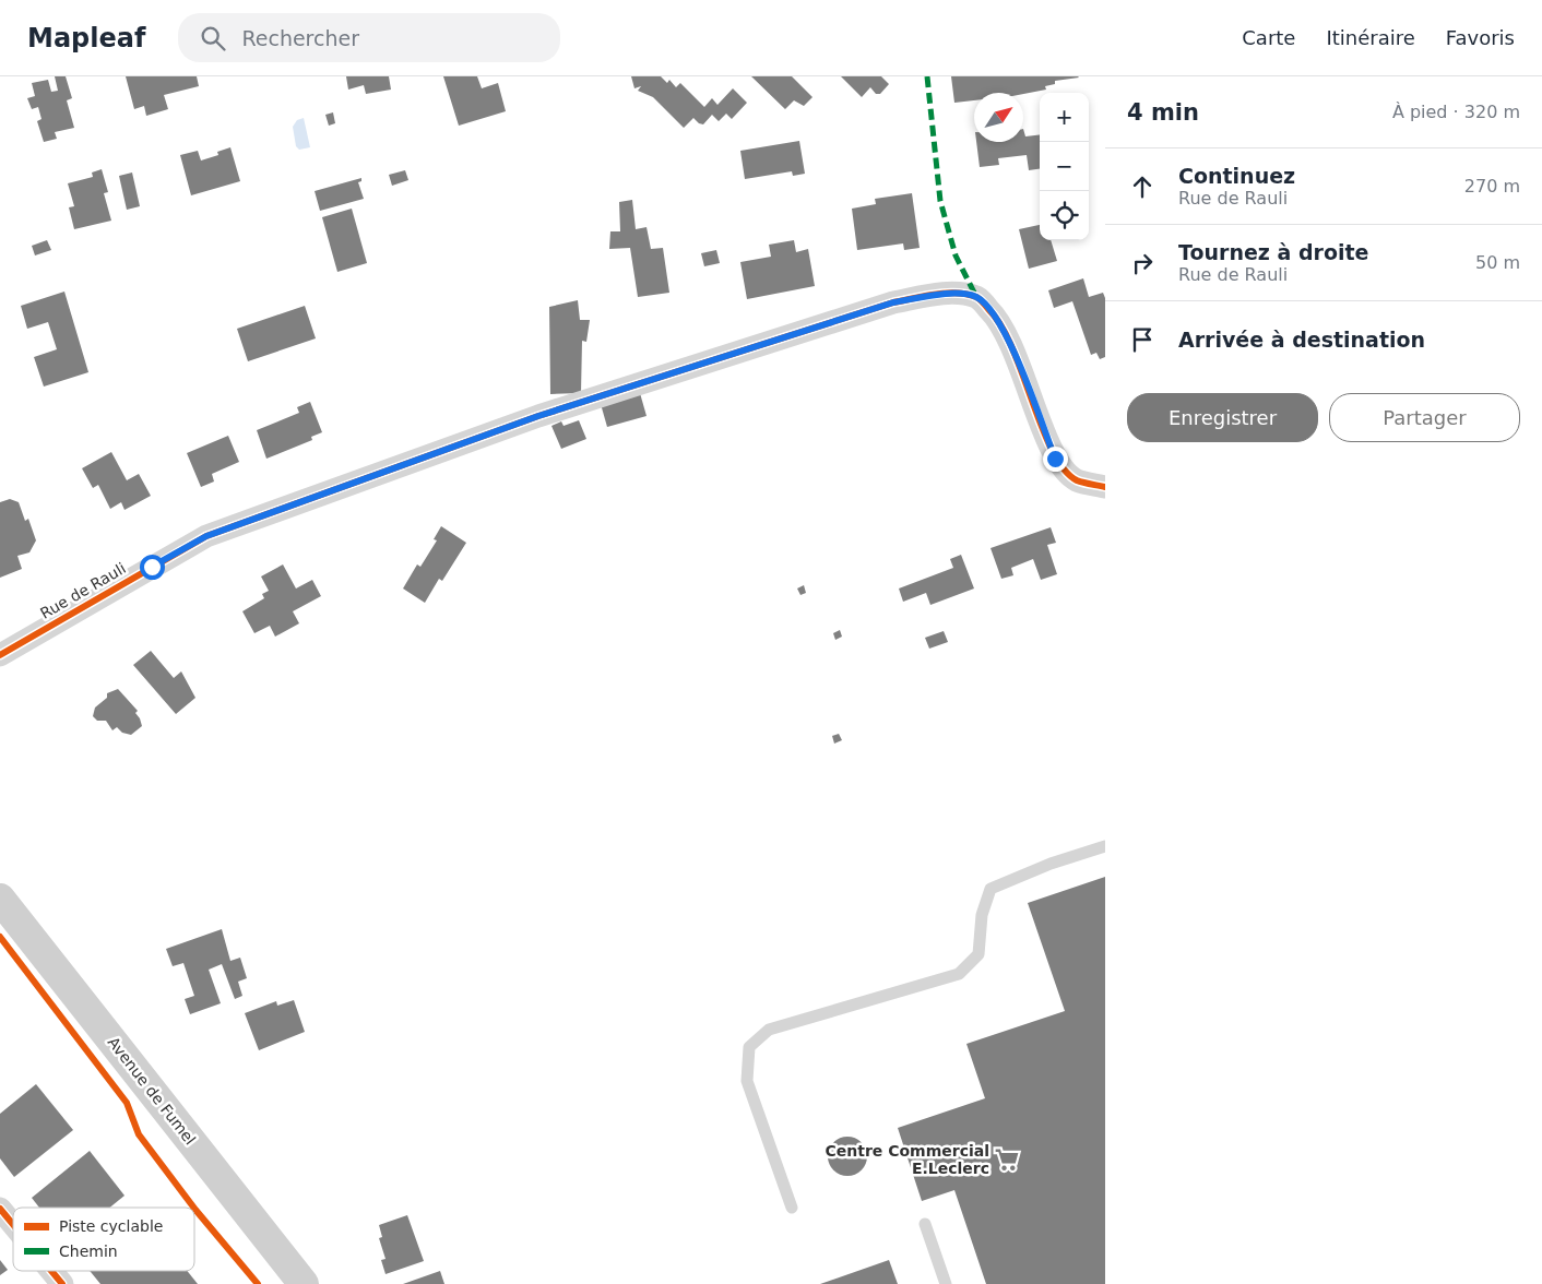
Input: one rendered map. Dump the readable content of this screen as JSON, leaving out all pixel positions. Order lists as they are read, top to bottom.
{
  "streets": {
    "main road": ["Avenue de Fumel"],
    "street": ["Rue de Rauli"]
  },
  "places": {
    "supermarket": ["Centre Commercial E.Leclerc"]
  },
  "legend": ["Piste cyclable", "Chemin"],
  "north": "top right",
  "page": {
    "header": "Mapleaf",
    "search": "Rechercher",
    "nav": ["Carte", "Itinéraire", "Favoris"],
    "heading": ["4 min", "À pied · 320 m"],
    "map_buttons": ["+", "−"],
    "list": [
      ["Continuez", "Rue de Rauli", "270 m"],
      ["Tournez à droite", "Rue de Rauli", "50 m"],
      "Arrivée à destination"
    ],
    "buttons": ["Enregistrer", "Partager"]
  }
}
